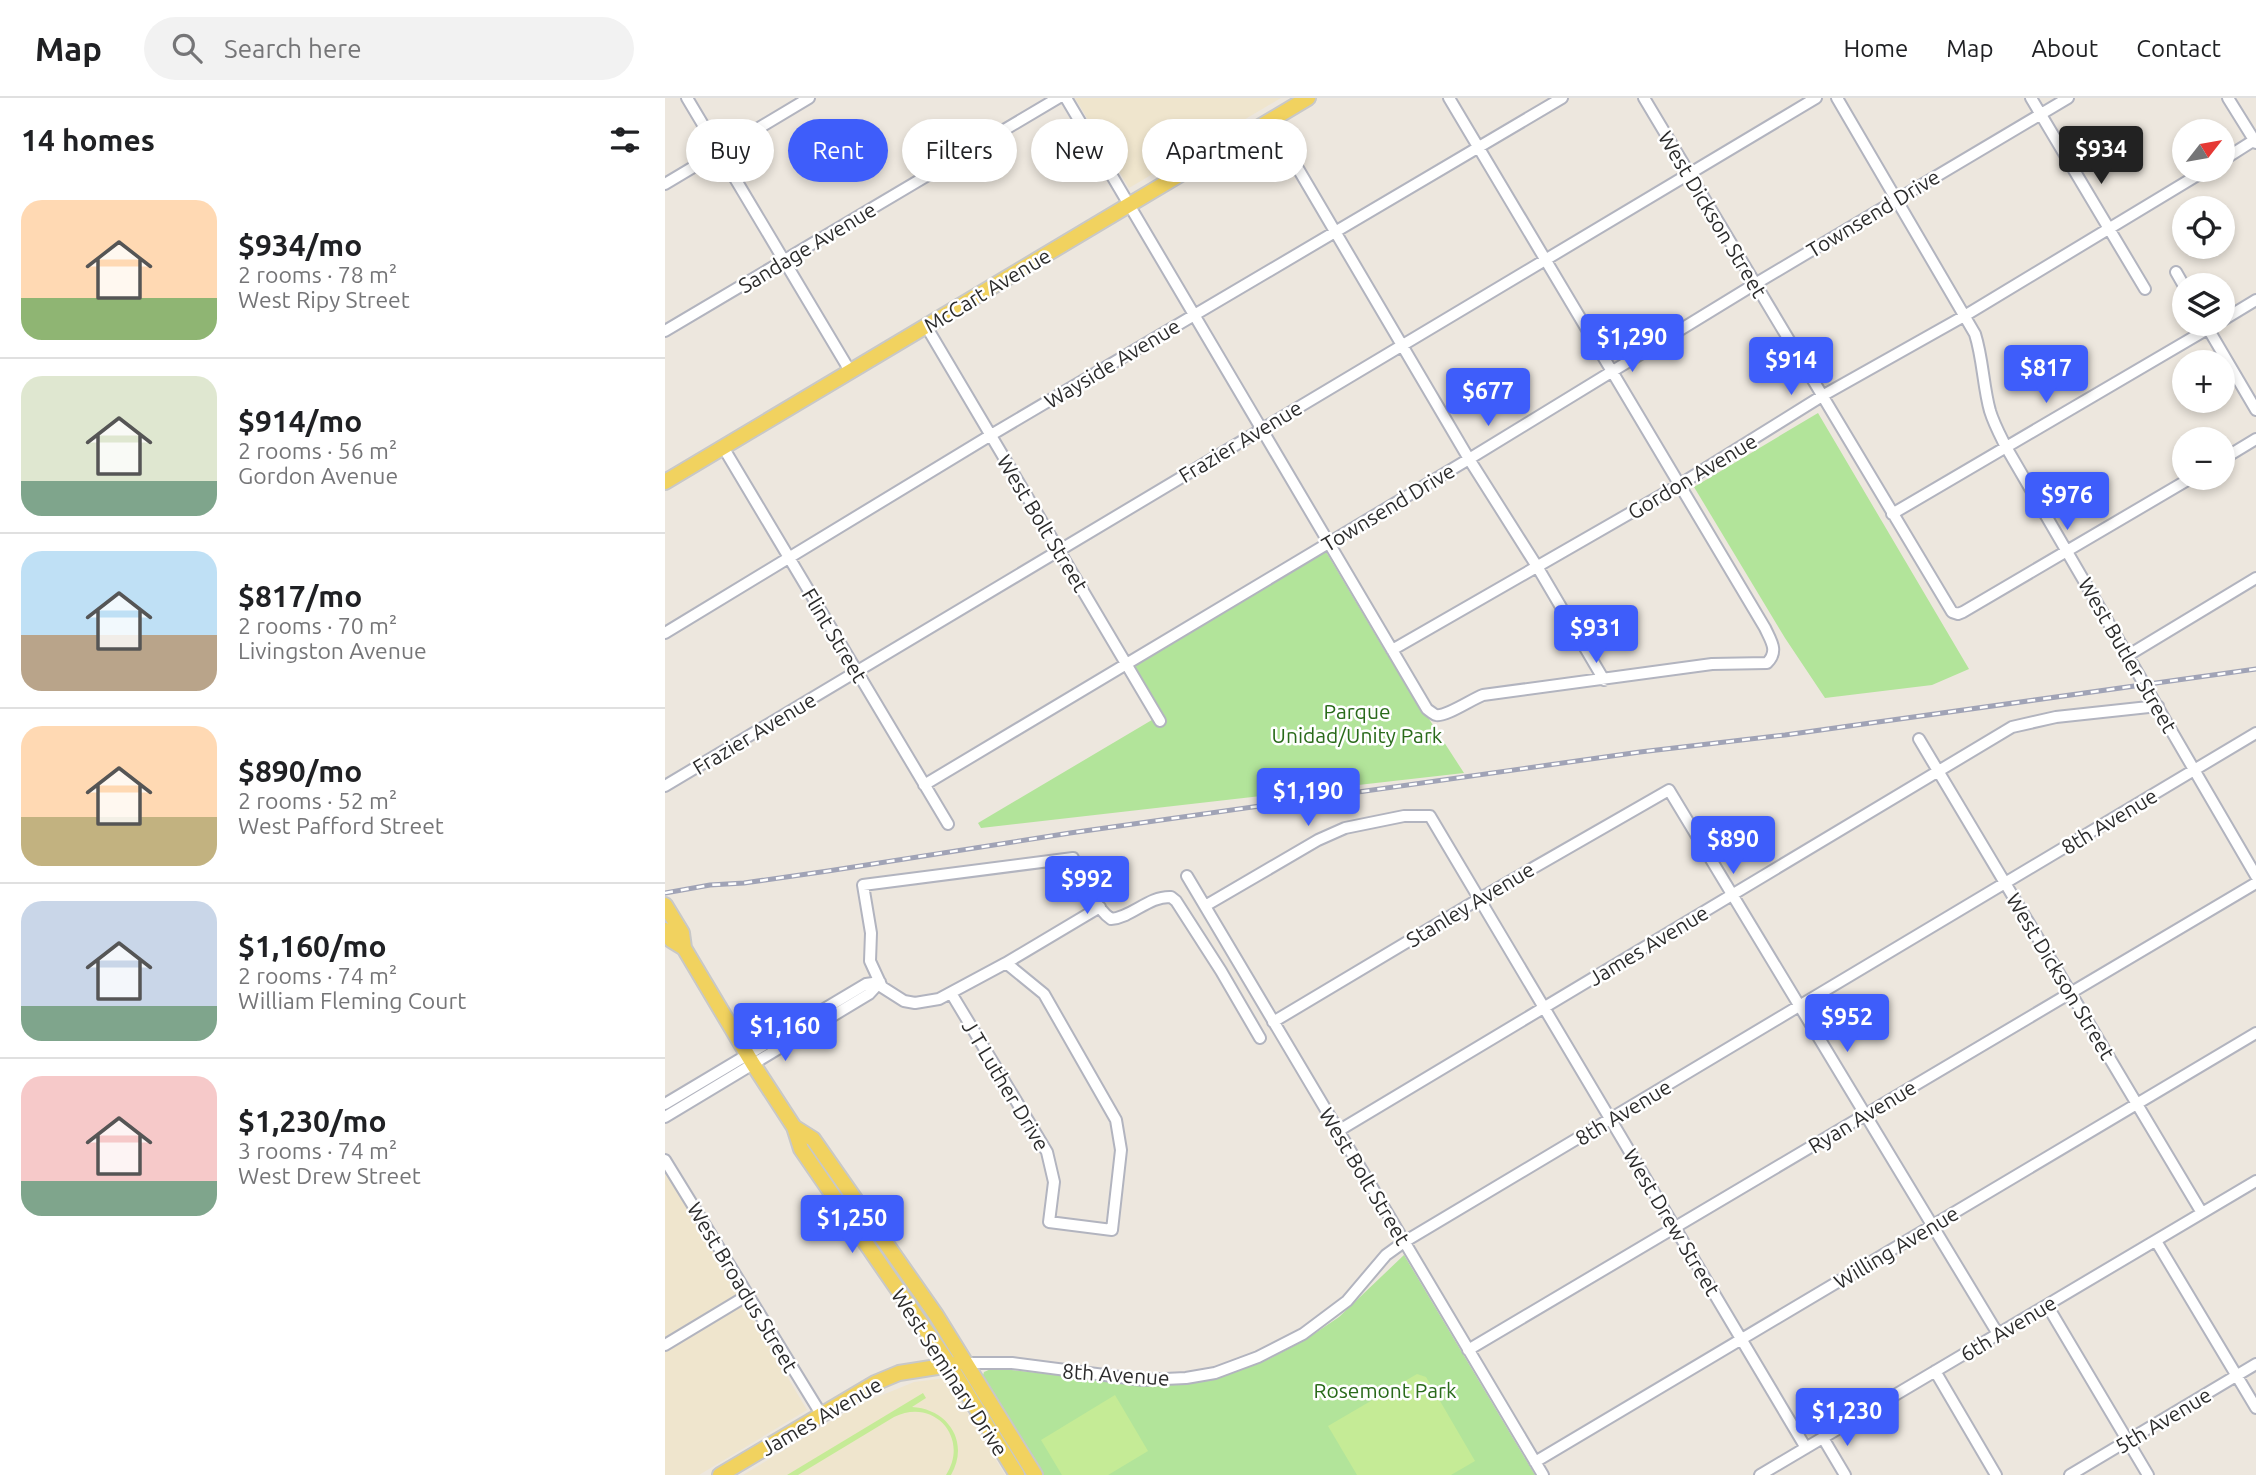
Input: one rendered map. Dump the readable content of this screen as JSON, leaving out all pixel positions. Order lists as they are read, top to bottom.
{
  "streets": {
    "main road": ["McCart Avenue", "James Avenue", "West Seminary Drive"],
    "street": [
      "Townsend Drive",
      "West Dickson Street",
      "Sandage Avenue",
      "Wayside Avenue",
      "Frazier Avenue",
      "Gordon Avenue",
      "West Bolt Street",
      "Flint Street",
      "West Butler Street",
      "8th Avenue",
      "Stanley Avenue",
      "J T Luther Drive",
      "Ryan Avenue",
      "West Drew Street",
      "Willing Avenue",
      "West Broadus Street",
      "6th Avenue",
      "5th Avenue"
    ]
  },
  "crossings": [
    ["Townsend Drive", "West Dickson Street"],
    ["Townsend Drive", "West Bolt Street"],
    ["Townsend Drive", "Flint Street"],
    ["Townsend Drive", "West Butler Street"],
    ["West Dickson Street", "Frazier Avenue"],
    ["West Dickson Street", "Gordon Avenue"],
    ["West Dickson Street", "West Butler Street"],
    ["West Dickson Street", "8th Avenue"],
    ["West Dickson Street", "James Avenue"],
    ["West Dickson Street", "Ryan Avenue"],
    ["West Dickson Street", "Willing Avenue"],
    ["West Dickson Street", "6th Avenue"],
    ["McCart Avenue", "West Bolt Street"],
    ["McCart Avenue", "Flint Street"],
    ["Wayside Avenue", "West Bolt Street"],
    ["Wayside Avenue", "Flint Street"],
    ["Frazier Avenue", "West Bolt Street"],
    ["Frazier Avenue", "Flint Street"],
    ["Gordon Avenue", "West Butler Street"],
    ["West Bolt Street", "8th Avenue"],
    ["West Bolt Street", "Stanley Avenue"],
    ["West Bolt Street", "James Avenue"],
    ["West Bolt Street", "Ryan Avenue"],
    ["West Bolt Street", "West Drew Street"],
    ["West Bolt Street", "Willing Avenue"],
    ["West Butler Street", "8th Avenue"],
    ["West Butler Street", "James Avenue"],
    ["8th Avenue", "James Avenue"],
    ["8th Avenue", "West Drew Street"],
    ["8th Avenue", "West Seminary Drive"],
    ["Stanley Avenue", "James Avenue"],
    ["Stanley Avenue", "West Drew Street"],
    ["James Avenue", "West Drew Street"],
    ["James Avenue", "West Broadus Street"],
    ["James Avenue", "West Seminary Drive"],
    ["Ryan Avenue", "West Drew Street"],
    ["West Drew Street", "Willing Avenue"],
    ["West Drew Street", "6th Avenue"]
  ],
  "parks": ["Parque Unidad/Unity Park", "Rosemont Park"],
  "north": "top right",
  "page": {
    "header": "Map",
    "search": "Search here",
    "nav": [
      "Home",
      "Map",
      "About",
      "Contact"
    ],
    "heading": "14 homes",
    "map_buttons": ["+", "−"],
    "chip": [
      "Buy",
      "Rent",
      "Filters",
      "New",
      "Apartment"
    ],
    "price": [
      "$934",
      "$1,290",
      "$914",
      "$817",
      "$677",
      "$976",
      "$931",
      "$1,190",
      "$890",
      "$992",
      "$952",
      "$1,160",
      "$1,250",
      "$1,230"
    ],
    "list": [
      {
        "name": "$934/mo",
        "note": "2 rooms · 78 m² · West Ripy Street"
      },
      {
        "name": "$914/mo",
        "note": "2 rooms · 56 m² · Gordon Avenue"
      },
      {
        "name": "$817/mo",
        "note": "2 rooms · 70 m² · Livingston Avenue"
      },
      {
        "name": "$890/mo",
        "note": "2 rooms · 52 m² · West Pafford Street"
      },
      {
        "name": "$1,160/mo",
        "note": "2 rooms · 74 m² · William Fleming Court"
      },
      {
        "name": "$1,230/mo",
        "note": "3 rooms · 74 m² · West Drew Street"
      }
    ]
  }
}
